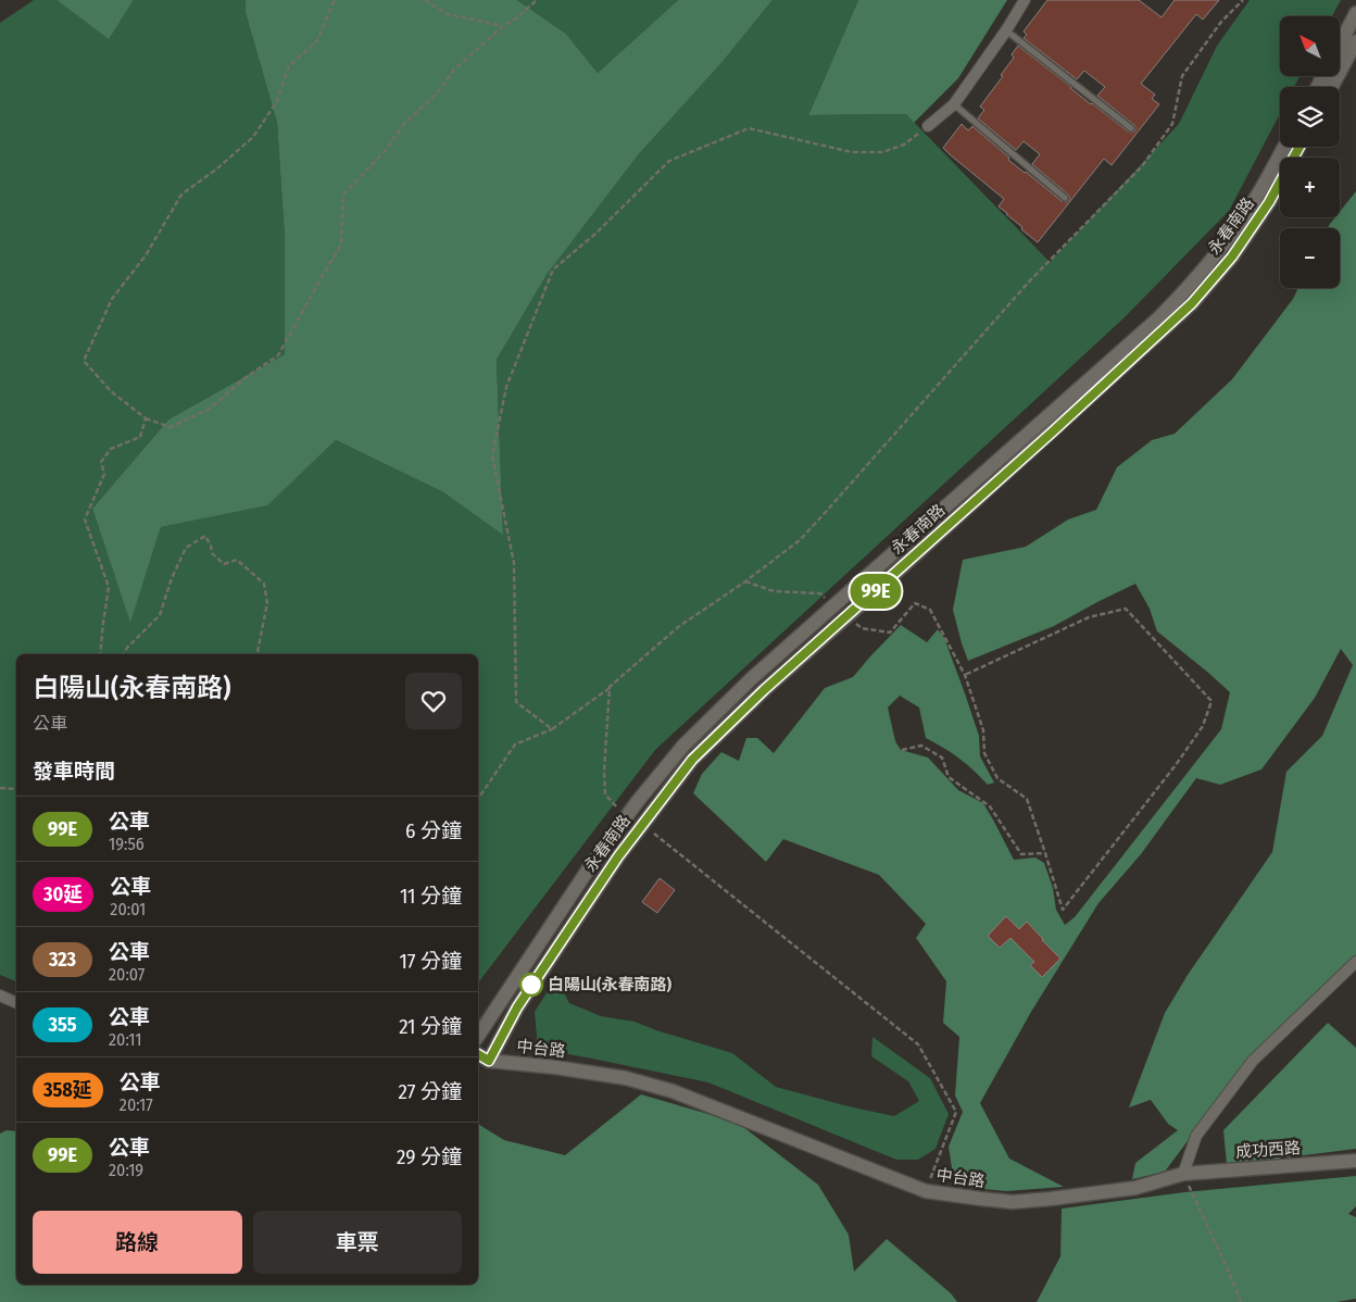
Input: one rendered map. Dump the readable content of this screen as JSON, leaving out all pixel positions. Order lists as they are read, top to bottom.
{
  "streets": {
    "street": ["永春南路", "中台路", "成功西路"]
  },
  "crossings": [
    ["永春南路", "中台路"],
    ["中台路", "成功西路"]
  ],
  "places": ["白陽山(永春南路)"],
  "lines": ["bus line 99E"],
  "north": "top left",
  "page": {
    "on_map": "99E",
    "map_buttons": ["+", "−"],
    "heading": [
      ["白陽山(永春南路)", "公車"],
      "發車時間"
    ],
    "list": [
      {
        "mark": "99E",
        "name": "公車",
        "note": "19:56",
        "value": "6 分鐘"
      },
      {
        "mark": "30延",
        "name": "公車",
        "note": "20:01",
        "value": "11 分鐘"
      },
      {
        "mark": "323",
        "name": "公車",
        "note": "20:07",
        "value": "17 分鐘"
      },
      {
        "mark": "355",
        "name": "公車",
        "note": "20:11",
        "value": "21 分鐘"
      },
      {
        "mark": "358延",
        "name": "公車",
        "note": "20:17",
        "value": "27 分鐘"
      },
      {
        "mark": "99E",
        "name": "公車",
        "note": "20:19",
        "value": "29 分鐘"
      }
    ],
    "buttons": ["路線", "車票"]
  }
}
